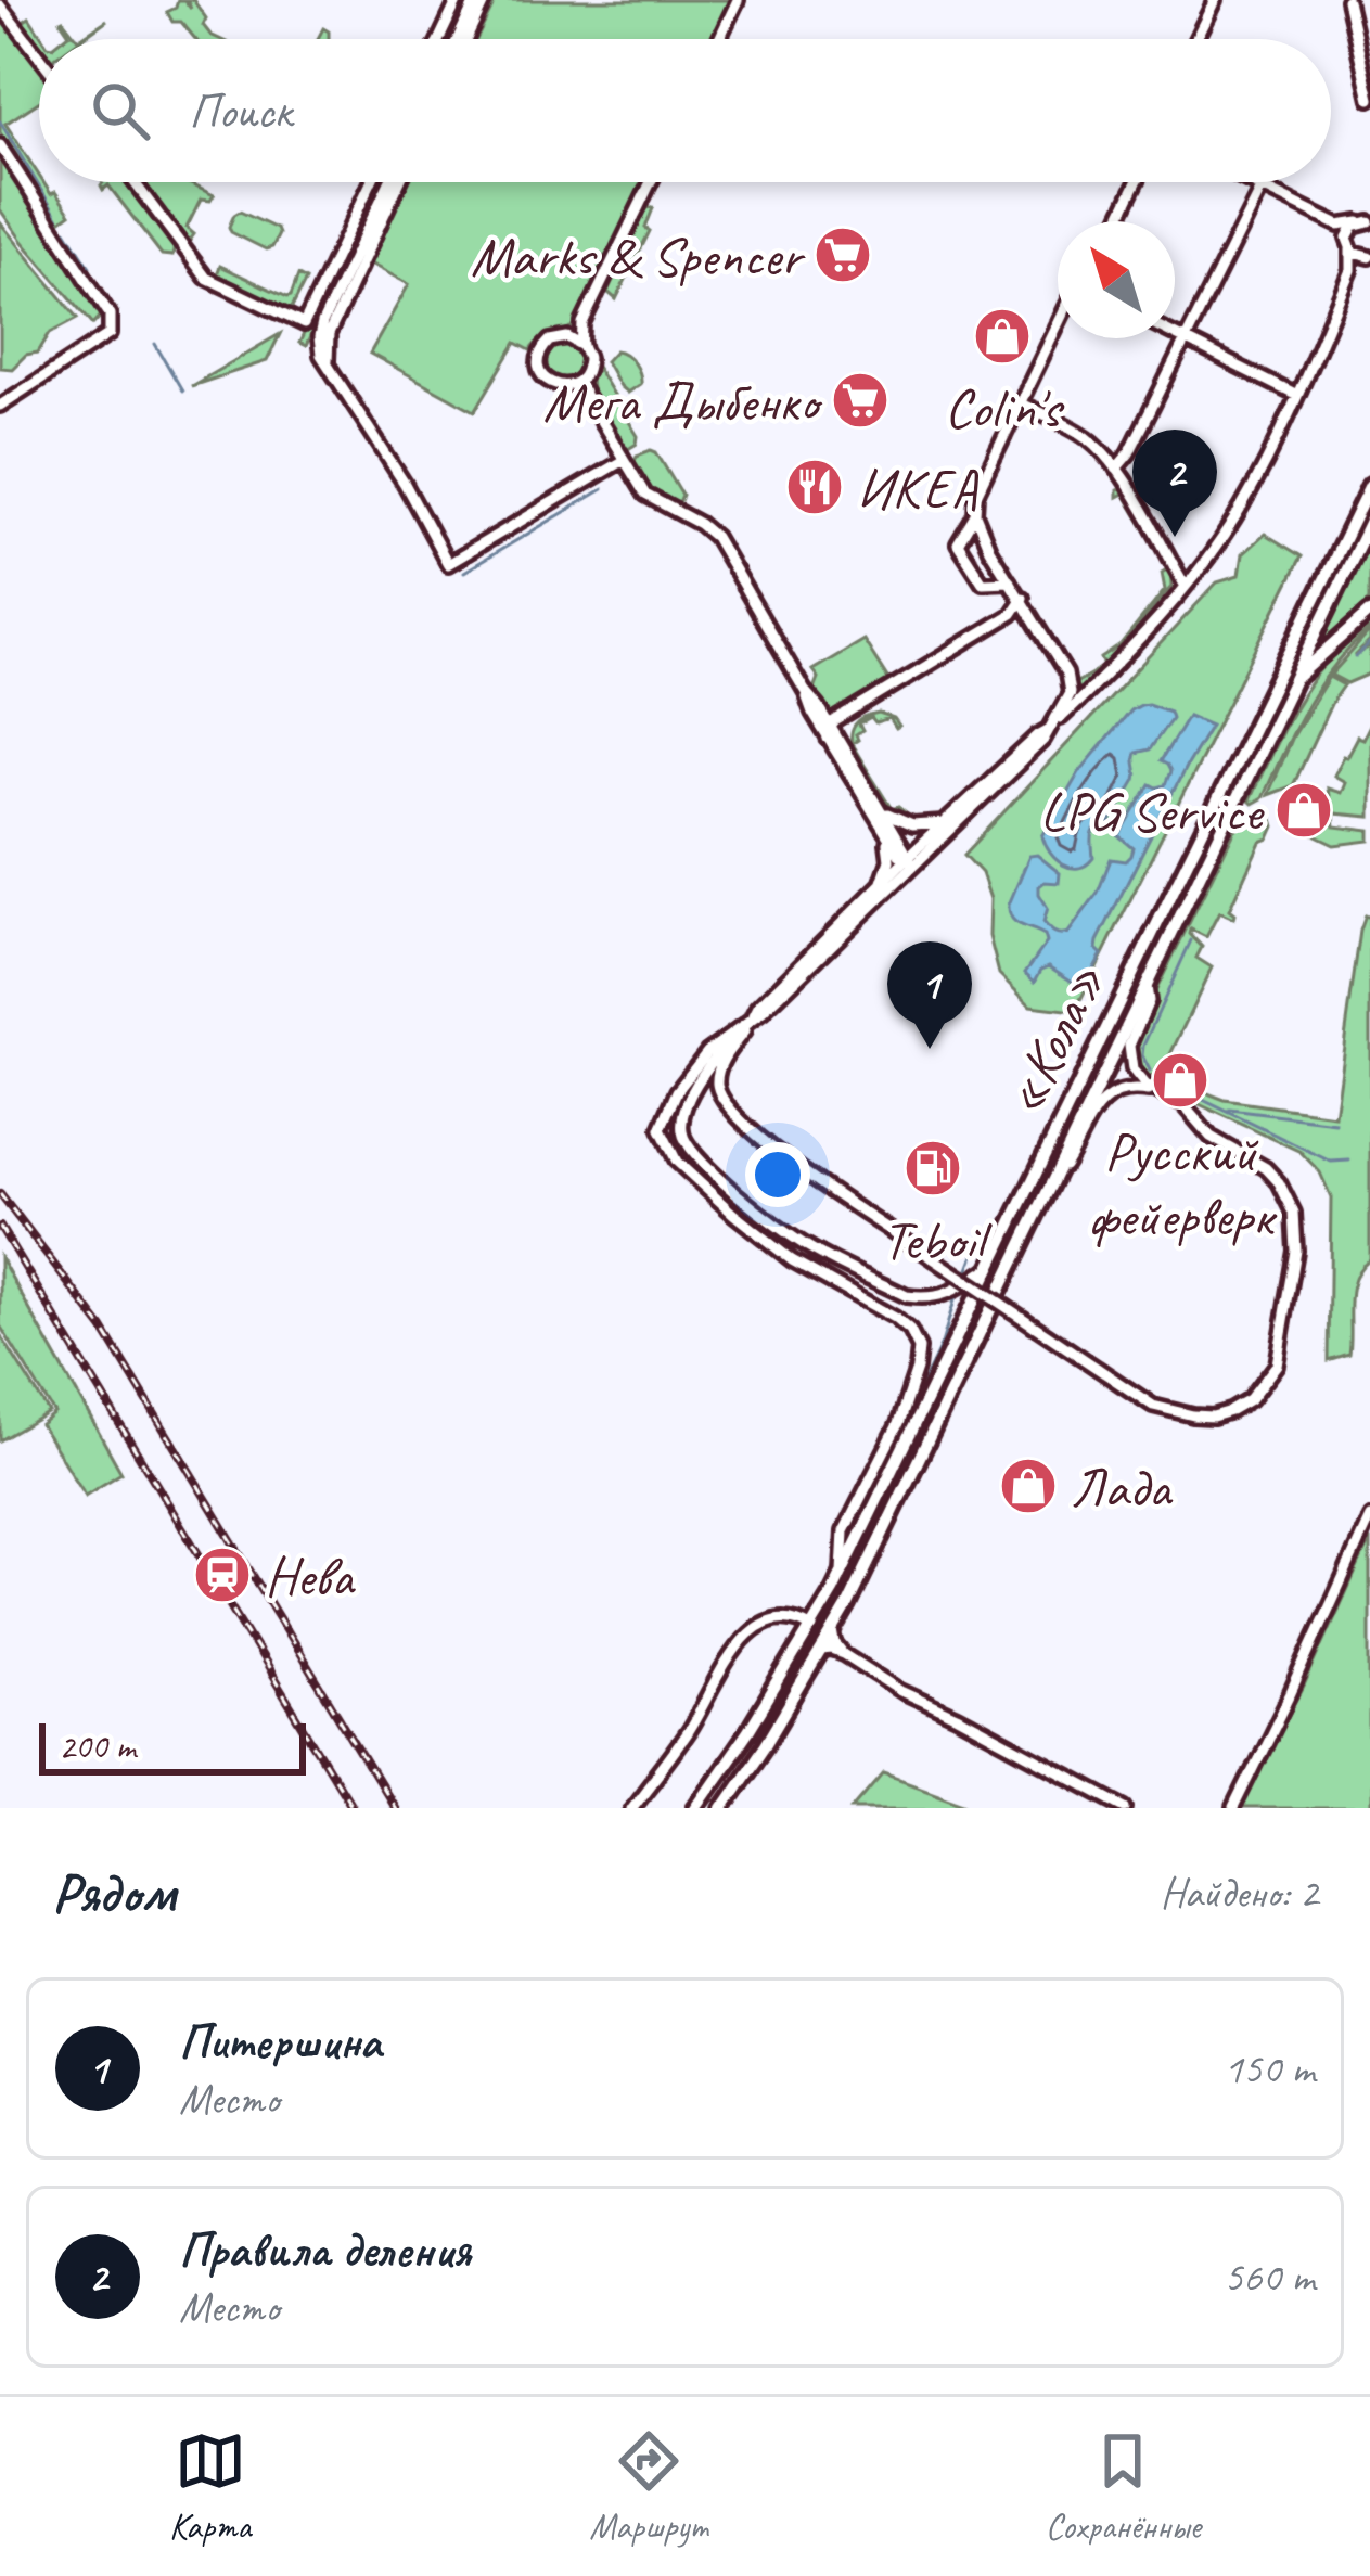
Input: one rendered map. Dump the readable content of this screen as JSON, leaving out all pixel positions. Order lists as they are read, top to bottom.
{
  "streets": {
    "main road": ["«Кола»"]
  },
  "places": {
    "supermarket": ["Marks & Spencer", "Мега Дыбенко"],
    "shop": [
      "Colin's",
      "LPG Service",
      "Русский фейерверк",
      "Лада"
    ],
    "restaurant": ["ИКЕА"],
    "fuel station": ["Teboil"],
    "station": ["Нева"]
  },
  "scale_bar": "200 m",
  "north": "top left",
  "page": {
    "search": "Поиск",
    "pins": ["2", "1"],
    "scale": "200 m",
    "heading": ["Рядом", "Найдено: 2"],
    "list": [
      {
        "mark": "1",
        "name": "Питершина",
        "note": "Место",
        "value": "150 m"
      },
      {
        "mark": "2",
        "name": "Правила деления",
        "note": "Место",
        "value": "560 m"
      }
    ],
    "nav": ["Карта", "Маршрут", "Сохранённые"]
  }
}
